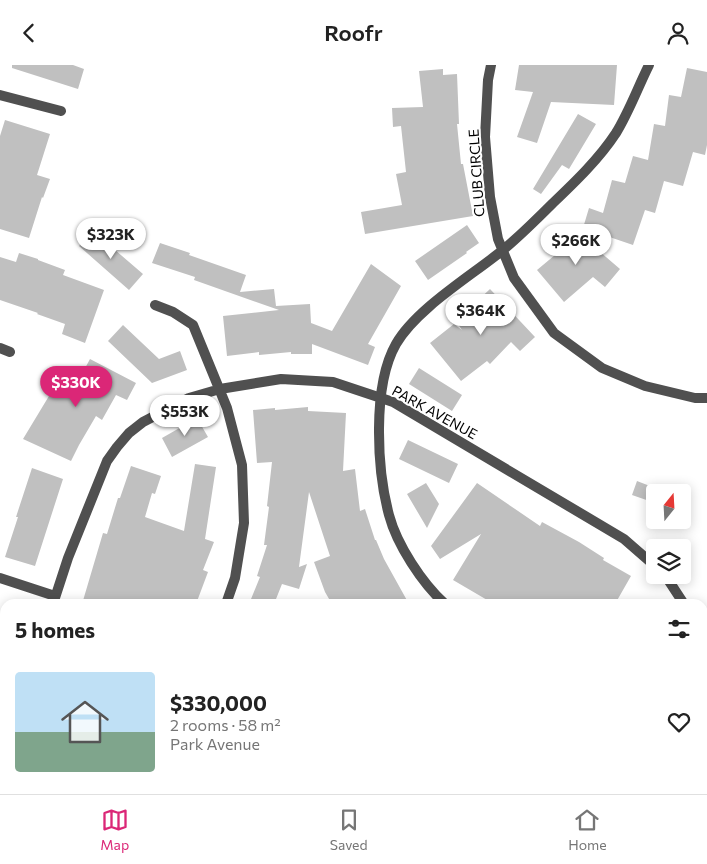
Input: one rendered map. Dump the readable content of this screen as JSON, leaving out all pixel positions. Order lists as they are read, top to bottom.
{
  "streets": {
    "street": ["CLUB CIRCLE", "PARK AVENUE"]
  },
  "north": "top",
  "page": {
    "header": "Roofr",
    "price": [
      "$323K",
      "$266K",
      "$364K",
      "$330K",
      "$553K"
    ],
    "heading": "5 homes",
    "list": [
      {
        "name": "$330,000",
        "note": "2 rooms · 58 m² · Park Avenue"
      }
    ],
    "tabs": ["Map", "Saved", "Home"]
  }
}
